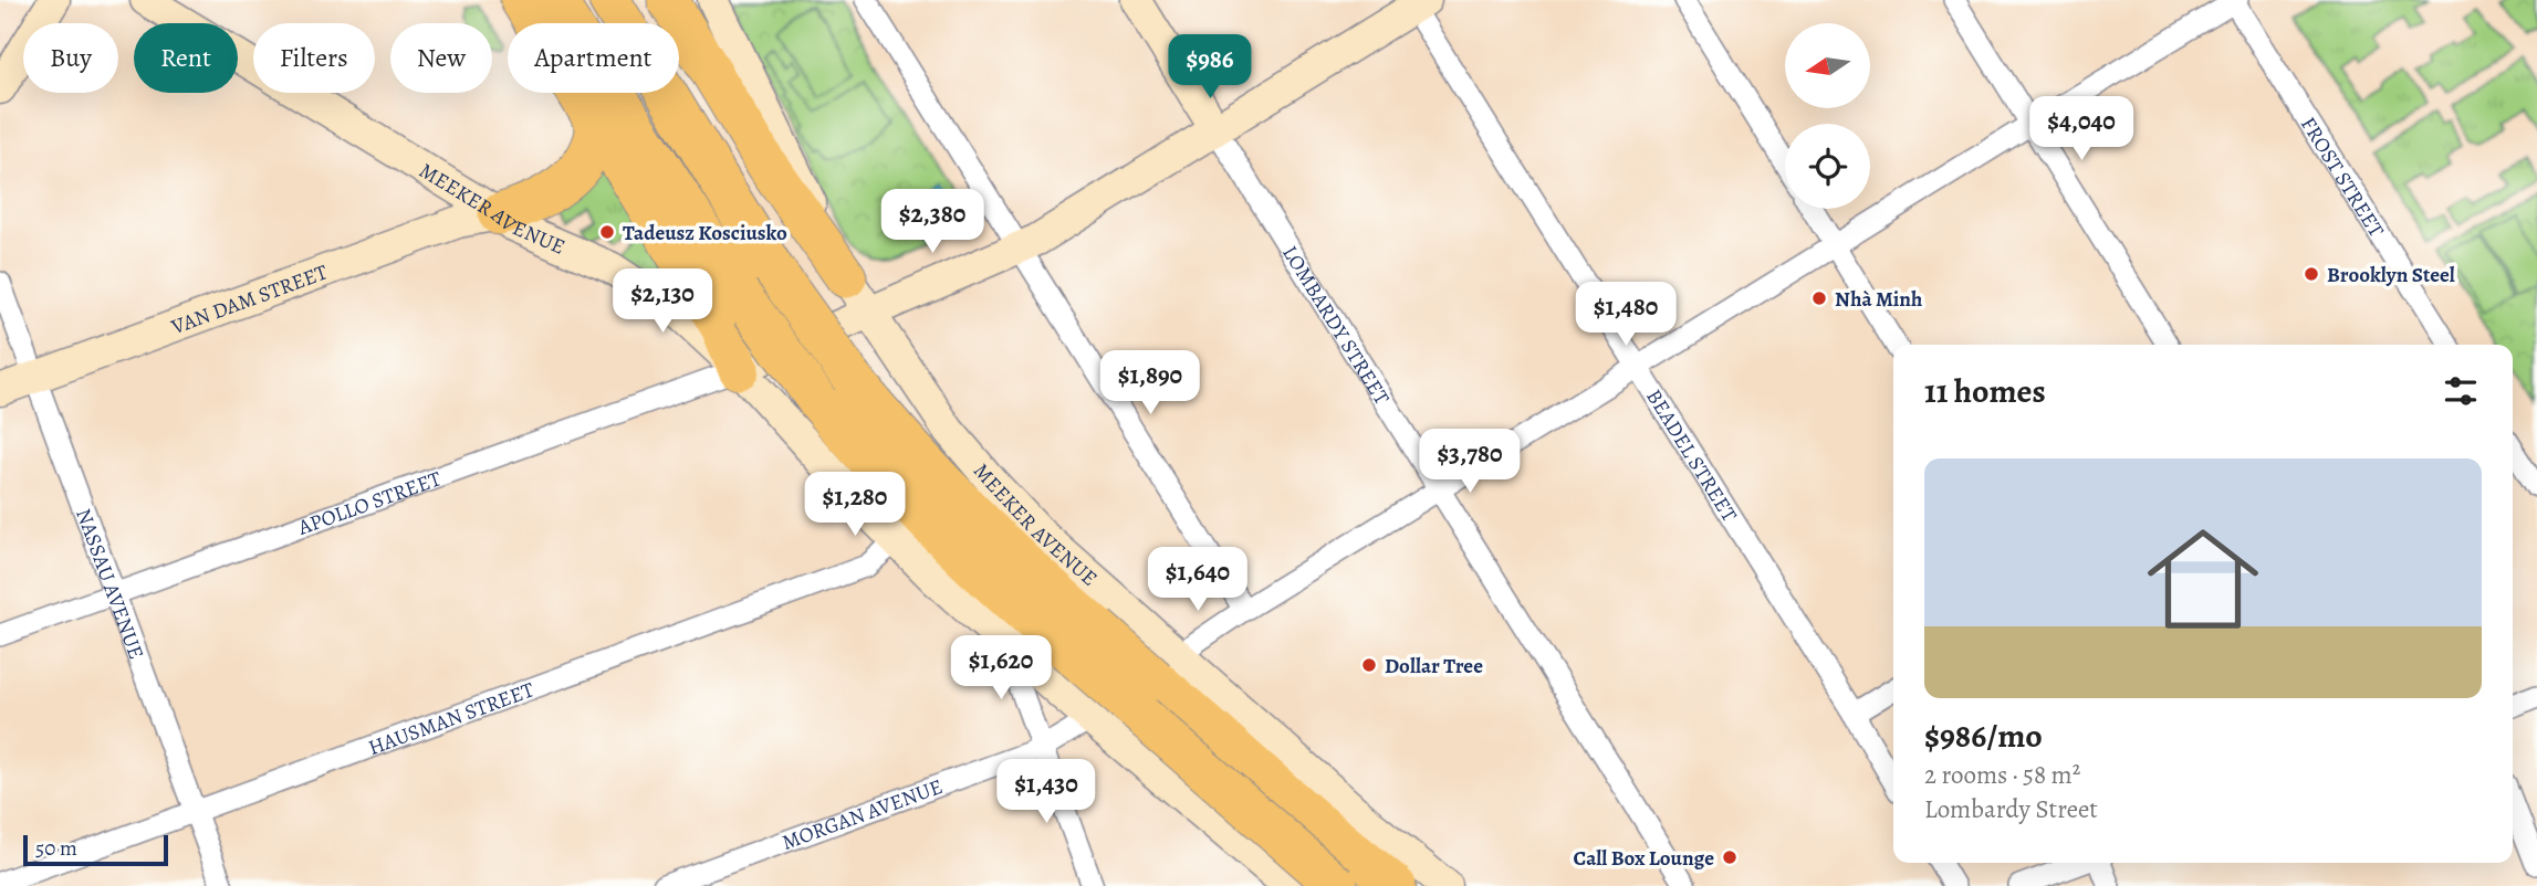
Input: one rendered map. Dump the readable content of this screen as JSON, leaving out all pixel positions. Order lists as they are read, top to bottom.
{
  "streets": {
    "main road": ["MEEKER AVENUE", "VAN DAM STREET", "LOMBARDY STREET"],
    "street": [
      "FROST STREET",
      "BEADEL STREET",
      "APOLLO STREET",
      "NASSAU AVENUE",
      "HAUSMAN STREET",
      "MORGAN AVENUE"
    ]
  },
  "crossings": [
    ["FROST STREET", "MORGAN AVENUE"],
    ["MEEKER AVENUE", "VAN DAM STREET"],
    ["MEEKER AVENUE", "APOLLO STREET"],
    ["MEEKER AVENUE", "HAUSMAN STREET"],
    ["MEEKER AVENUE", "MORGAN AVENUE"],
    ["VAN DAM STREET", "NASSAU AVENUE"],
    ["LOMBARDY STREET", "MORGAN AVENUE"],
    ["BEADEL STREET", "MORGAN AVENUE"],
    ["APOLLO STREET", "NASSAU AVENUE"],
    ["NASSAU AVENUE", "HAUSMAN STREET"]
  ],
  "places": [
    "Tadeusz Kosciusko",
    "Brooklyn Steel",
    "Nhà Minh",
    "Dollar Tree",
    "Call Box Lounge"
  ],
  "scale_bar": "50 m",
  "north": "left",
  "page": {
    "chip": [
      "Buy",
      "Rent",
      "Filters",
      "New",
      "Apartment"
    ],
    "price": [
      "$986",
      "$4,040",
      "$2,380",
      "$2,130",
      "$1,480",
      "$1,890",
      "$3,780",
      "$1,280",
      "$1,640",
      "$1,620",
      "$1,430"
    ],
    "heading": "11 homes",
    "list": [
      {
        "name": "$986/mo",
        "note": "2 rooms · 58 m² · Lombardy Street"
      }
    ],
    "scale": "50 m"
  }
}
